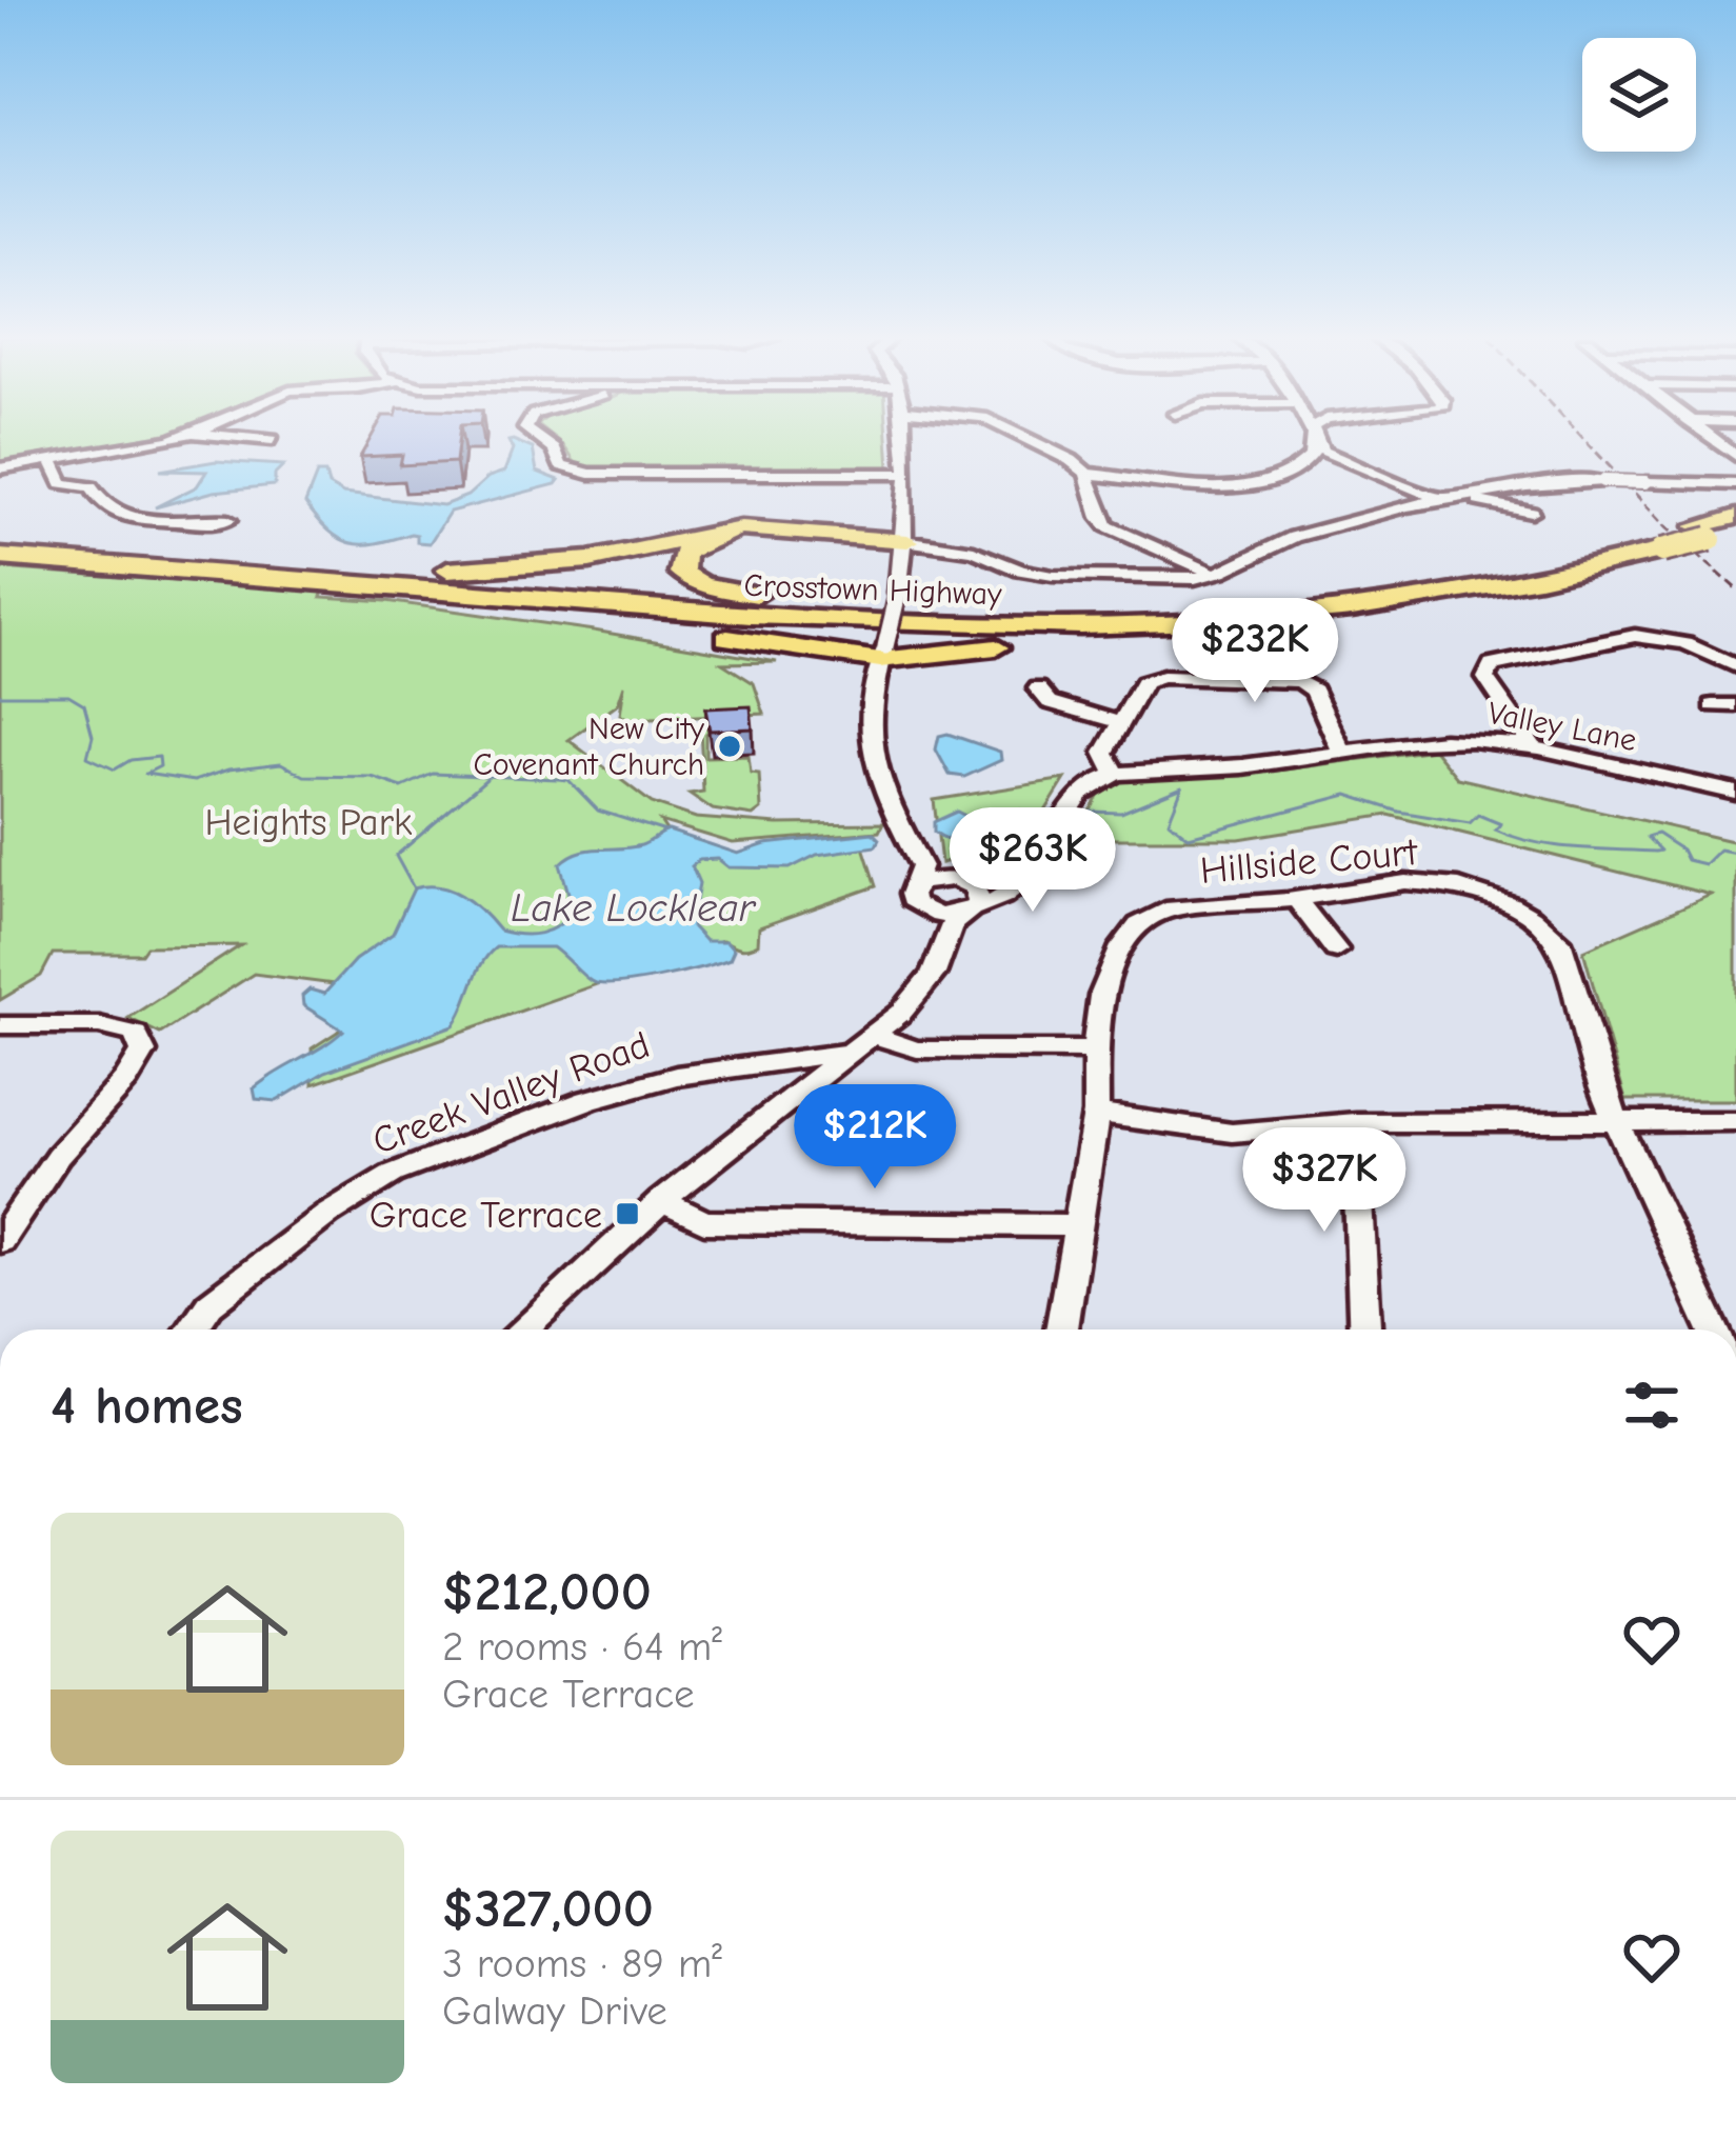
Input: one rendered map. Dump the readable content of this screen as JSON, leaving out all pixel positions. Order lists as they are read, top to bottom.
{
  "streets": {
    "highway": ["Crosstown Highway"],
    "street": ["Valley Lane", "Hillside Court", "Creek Valley Road"]
  },
  "water": ["Lake Locklear"],
  "parks": ["Heights Park"],
  "places": {
    "other": ["New City Covenant Church"],
    "transit": ["Grace Terrace"]
  },
  "page": {
    "price": [
      "$232K",
      "$263K",
      "$212K",
      "$327K"
    ],
    "heading": "4 homes",
    "list": [
      {
        "name": "$212,000",
        "note": "2 rooms · 64 m² · Grace Terrace"
      },
      {
        "name": "$327,000",
        "note": "3 rooms · 89 m² · Galway Drive"
      }
    ]
  }
}
